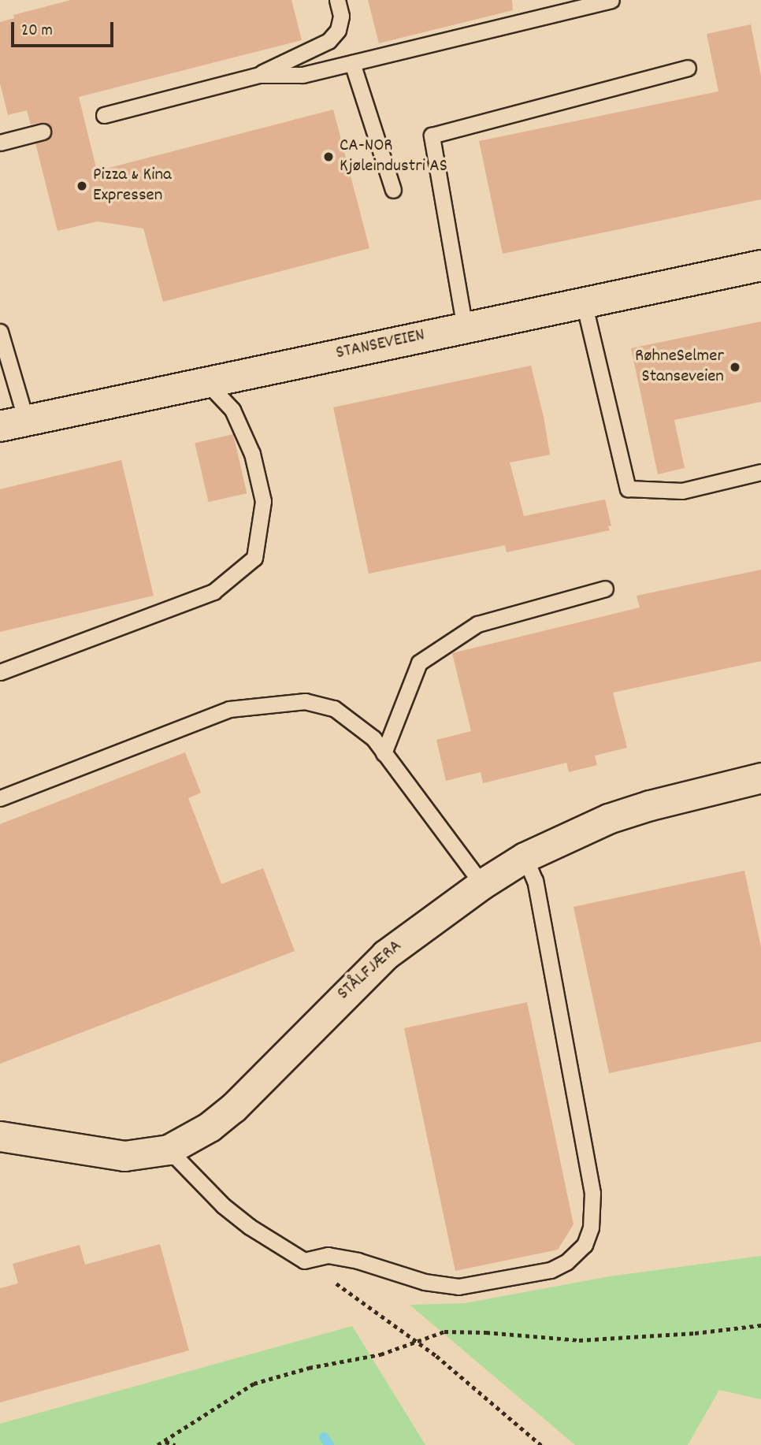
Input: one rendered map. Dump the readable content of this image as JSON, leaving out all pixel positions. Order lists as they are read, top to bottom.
{
  "streets": {
    "street": ["STANSEVEIEN", "STÅLFJÆRA"]
  },
  "places": ["CA-NOR Kjøleindustri AS", "Pizza & Kina Expressen", "RøhneSelmer Stanseveien"],
  "scale_bar": "20 m"
}
